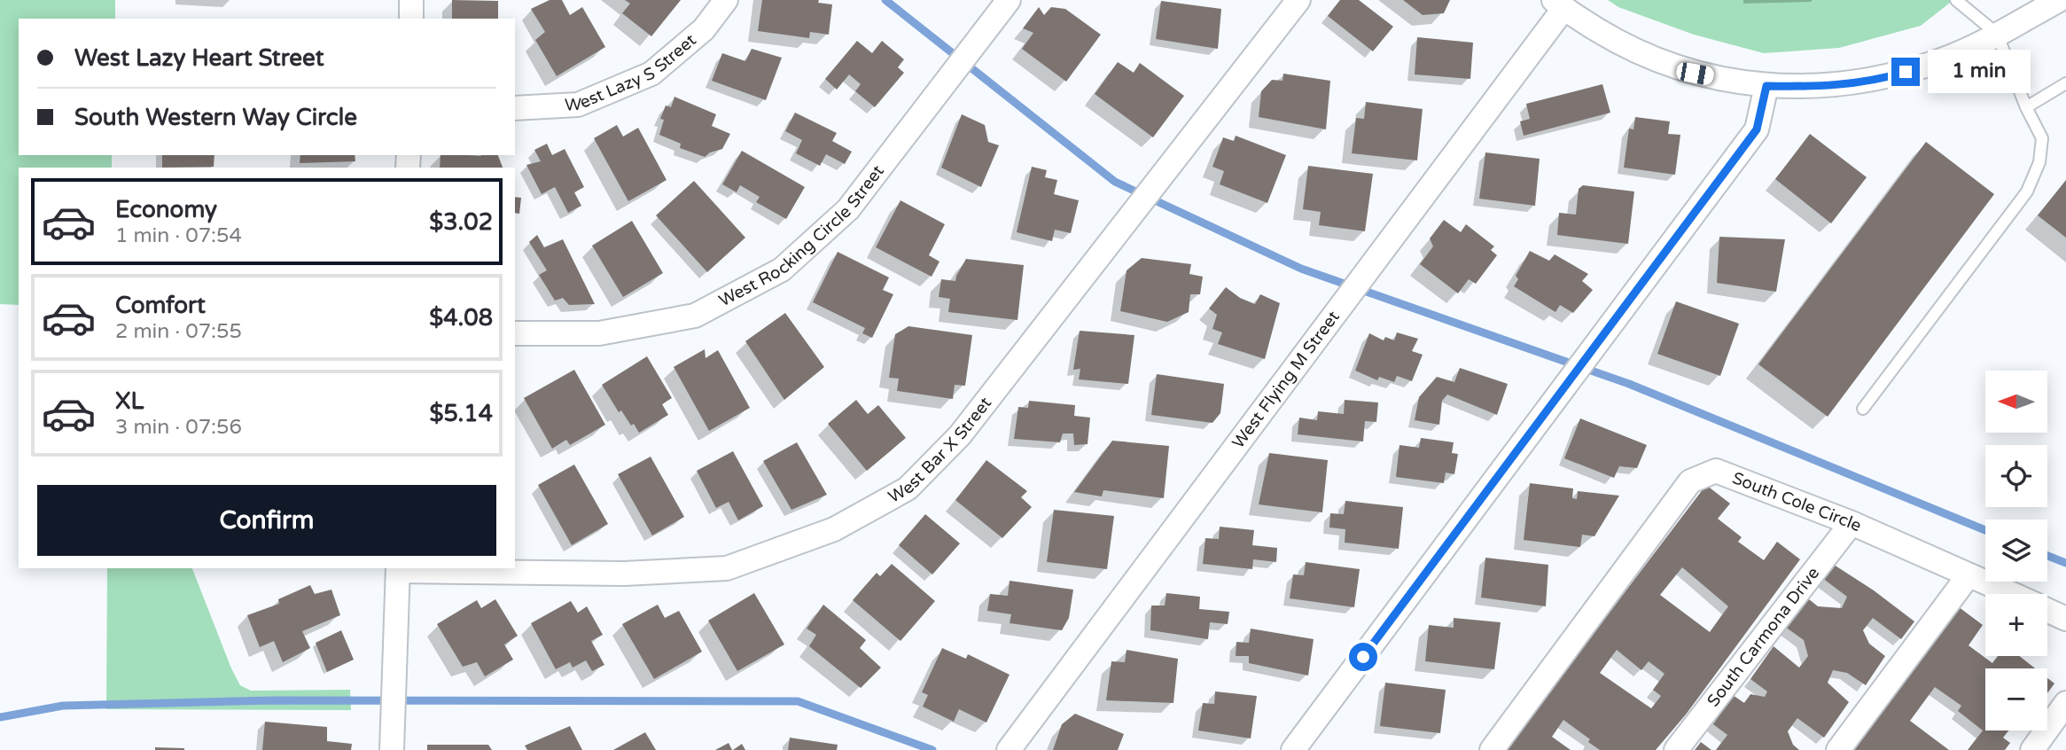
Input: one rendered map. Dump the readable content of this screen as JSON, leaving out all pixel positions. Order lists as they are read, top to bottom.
{
  "streets": {
    "street": [
      "West Lazy S Street",
      "West Rocking Circle Street",
      "West Flying M Street",
      "West Bar X Street",
      "South Cole Circle",
      "South Carmona Drive"
    ]
  },
  "crossings": [
    ["South Cole Circle", "South Carmona Drive"]
  ],
  "north": "left",
  "page": {
    "banner": ["West Lazy Heart Street", "South Western Way Circle"],
    "bubble": "1 min",
    "list": [
      {
        "name": "Economy",
        "note": "1 min · 07:54",
        "value": "$3.02"
      },
      {
        "name": "Comfort",
        "note": "2 min · 07:55",
        "value": "$4.08"
      },
      {
        "name": "XL",
        "note": "3 min · 07:56",
        "value": "$5.14"
      }
    ],
    "map_buttons": ["+", "−"],
    "buttons": "Confirm"
  }
}
